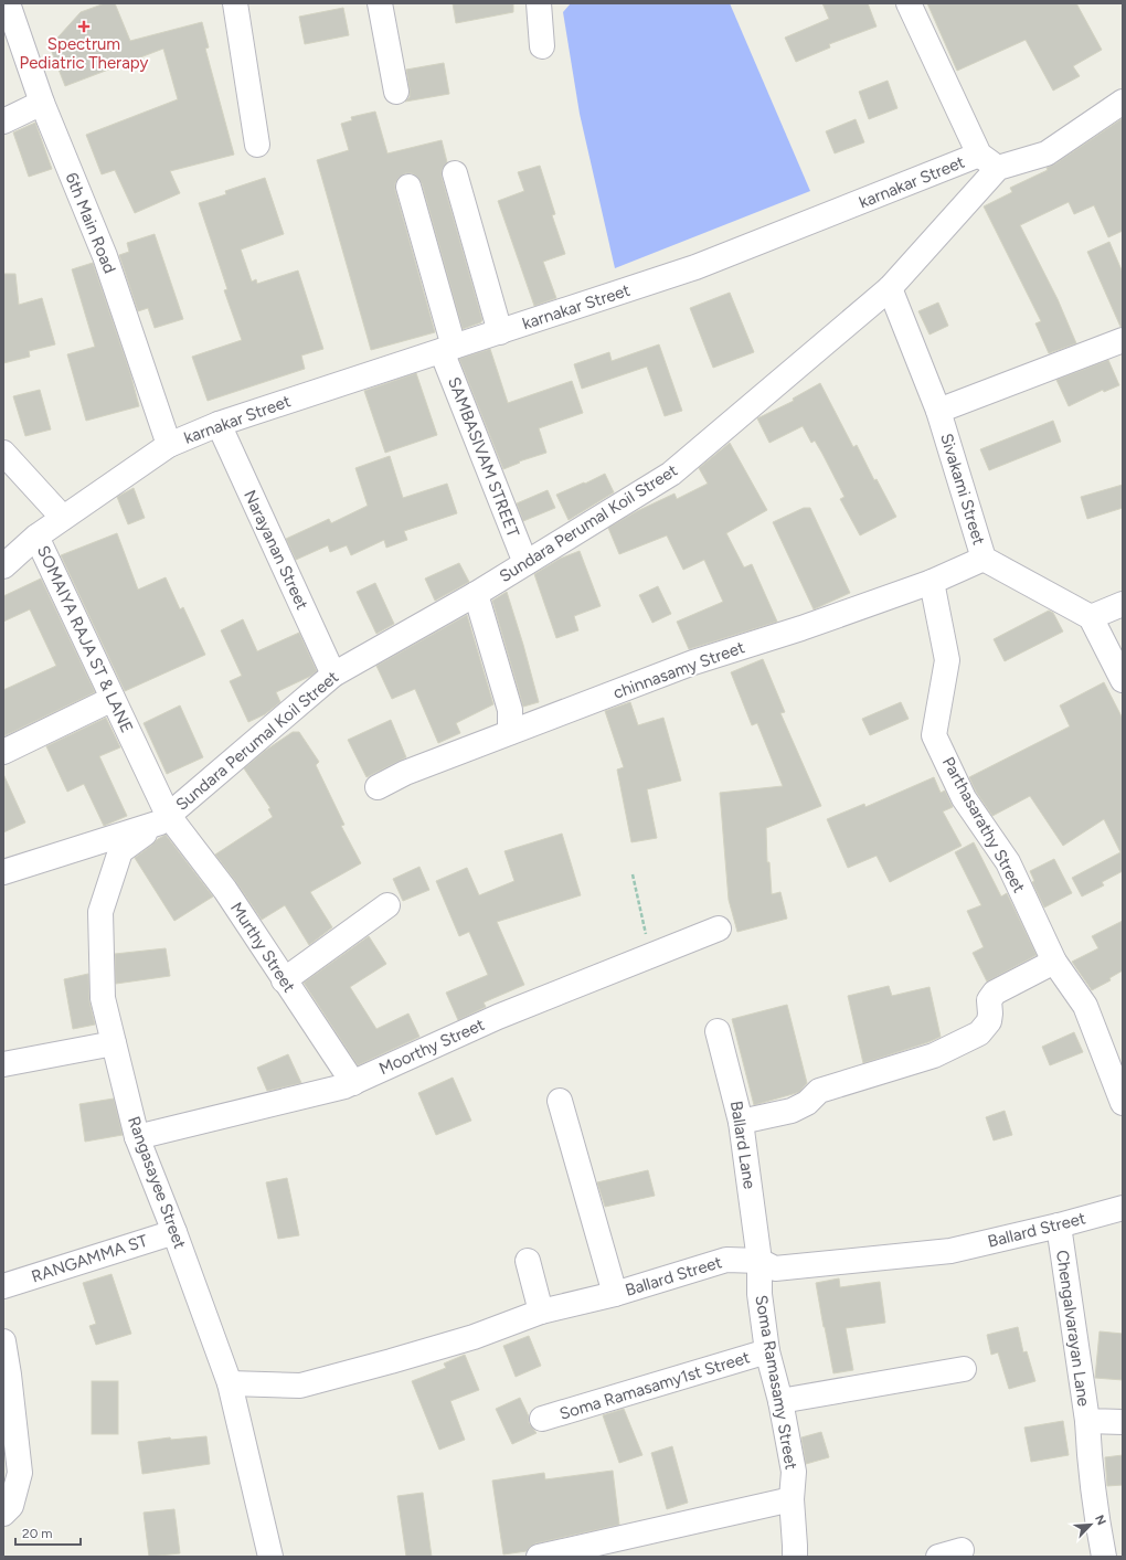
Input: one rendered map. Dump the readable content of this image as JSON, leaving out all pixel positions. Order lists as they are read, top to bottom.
{
  "streets": {
    "street": [
      "karnakar Street",
      "6th Main Road",
      "SAMBASIVAM STREET",
      "Sivakami Street",
      "Sundara Perumal Koil Street",
      "Narayanan Street",
      "SOMAIYA RAJA ST & LANE",
      "chinnasamy Street",
      "Parthasarathy Street",
      "Murthy Street",
      "Moorthy Street",
      "Ballard Lane",
      "Rangasayee Street",
      "Ballard Street",
      "RANGAMMA ST",
      "Chengalvarayan Lane",
      "Soma Ramasamy Street",
      "Soma Ramasamy1st Street"
    ]
  },
  "crossings": [
    ["karnakar Street", "6th Main Road"],
    ["karnakar Street", "SAMBASIVAM STREET"],
    ["karnakar Street", "Sundara Perumal Koil Street"],
    ["karnakar Street", "Narayanan Street"],
    ["karnakar Street", "SOMAIYA RAJA ST & LANE"],
    ["6th Main Road", "SOMAIYA RAJA ST & LANE"],
    ["SAMBASIVAM STREET", "Sundara Perumal Koil Street"],
    ["Sivakami Street", "Sundara Perumal Koil Street"],
    ["Sivakami Street", "chinnasamy Street"],
    ["Sundara Perumal Koil Street", "Narayanan Street"],
    ["Sundara Perumal Koil Street", "SOMAIYA RAJA ST & LANE"],
    ["Sundara Perumal Koil Street", "Murthy Street"],
    ["Sundara Perumal Koil Street", "Rangasayee Street"],
    ["SOMAIYA RAJA ST & LANE", "Murthy Street"],
    ["SOMAIYA RAJA ST & LANE", "Rangasayee Street"],
    ["chinnasamy Street", "Parthasarathy Street"],
    ["Murthy Street", "Moorthy Street"],
    ["Murthy Street", "Rangasayee Street"],
    ["Moorthy Street", "Rangasayee Street"],
    ["Ballard Lane", "Ballard Street"],
    ["Ballard Lane", "Soma Ramasamy Street"],
    ["Rangasayee Street", "Ballard Street"],
    ["Rangasayee Street", "RANGAMMA ST"],
    ["Ballard Street", "Chengalvarayan Lane"],
    ["Ballard Street", "Soma Ramasamy Street"],
    ["Soma Ramasamy Street", "Soma Ramasamy1st Street"]
  ],
  "places": {
    "health": ["Spectrum Pediatric Therapy"]
  },
  "scale_bar": "20 m",
  "north": "top right"
}
